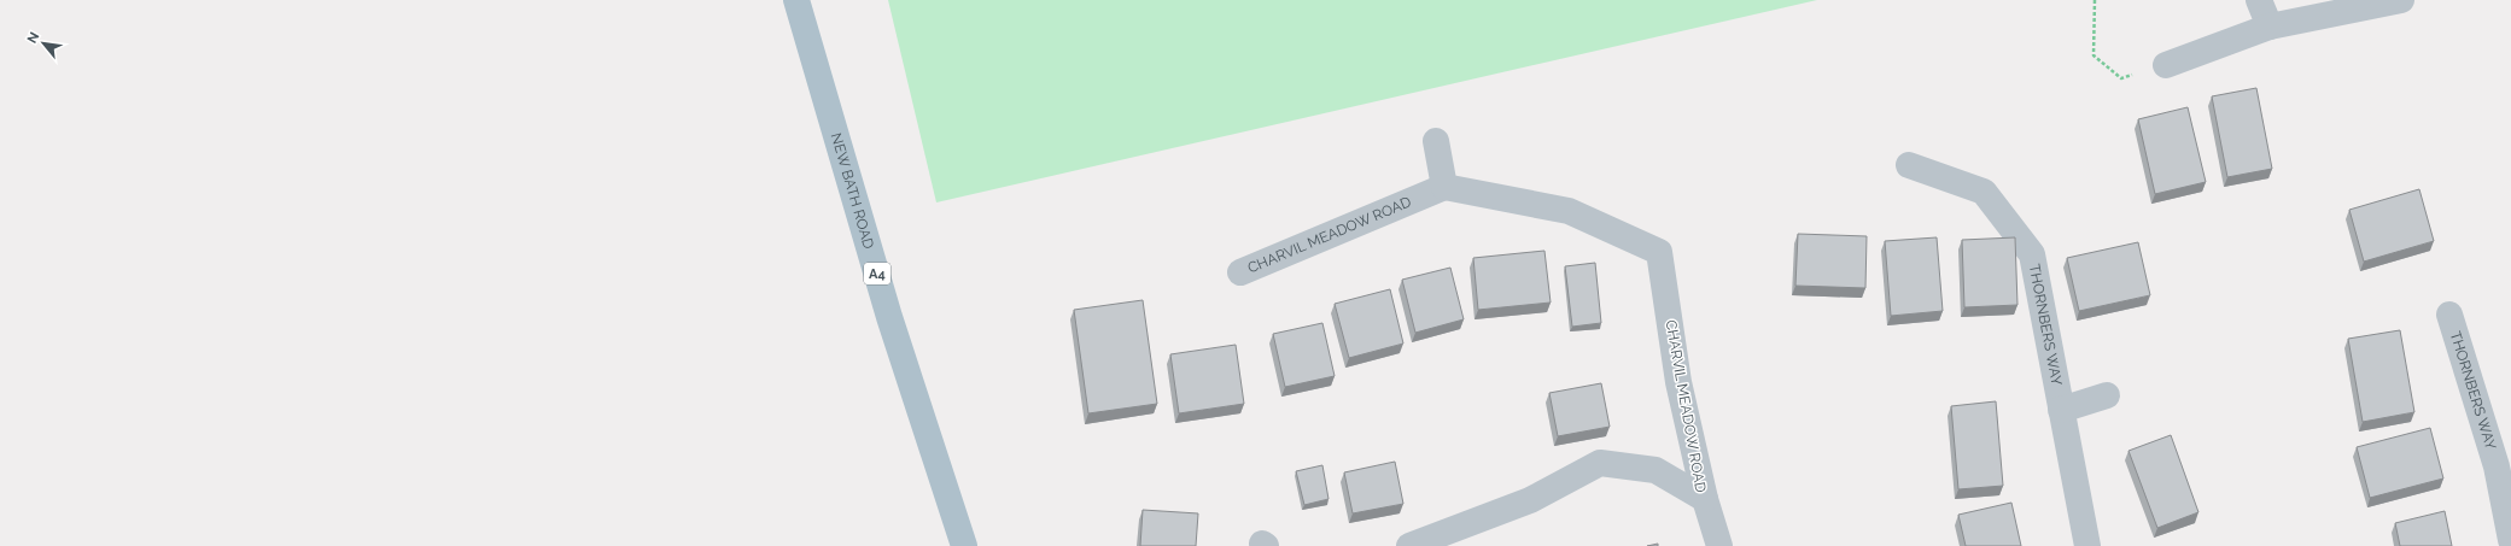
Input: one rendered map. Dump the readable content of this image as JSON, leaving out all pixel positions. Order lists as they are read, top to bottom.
{
  "streets": {
    "main road": ["NEW BATH ROAD", "A4"],
    "street": ["CHARVIL MEADOW ROAD", "THORNBERS WAY"]
  },
  "north": "top left"
}
